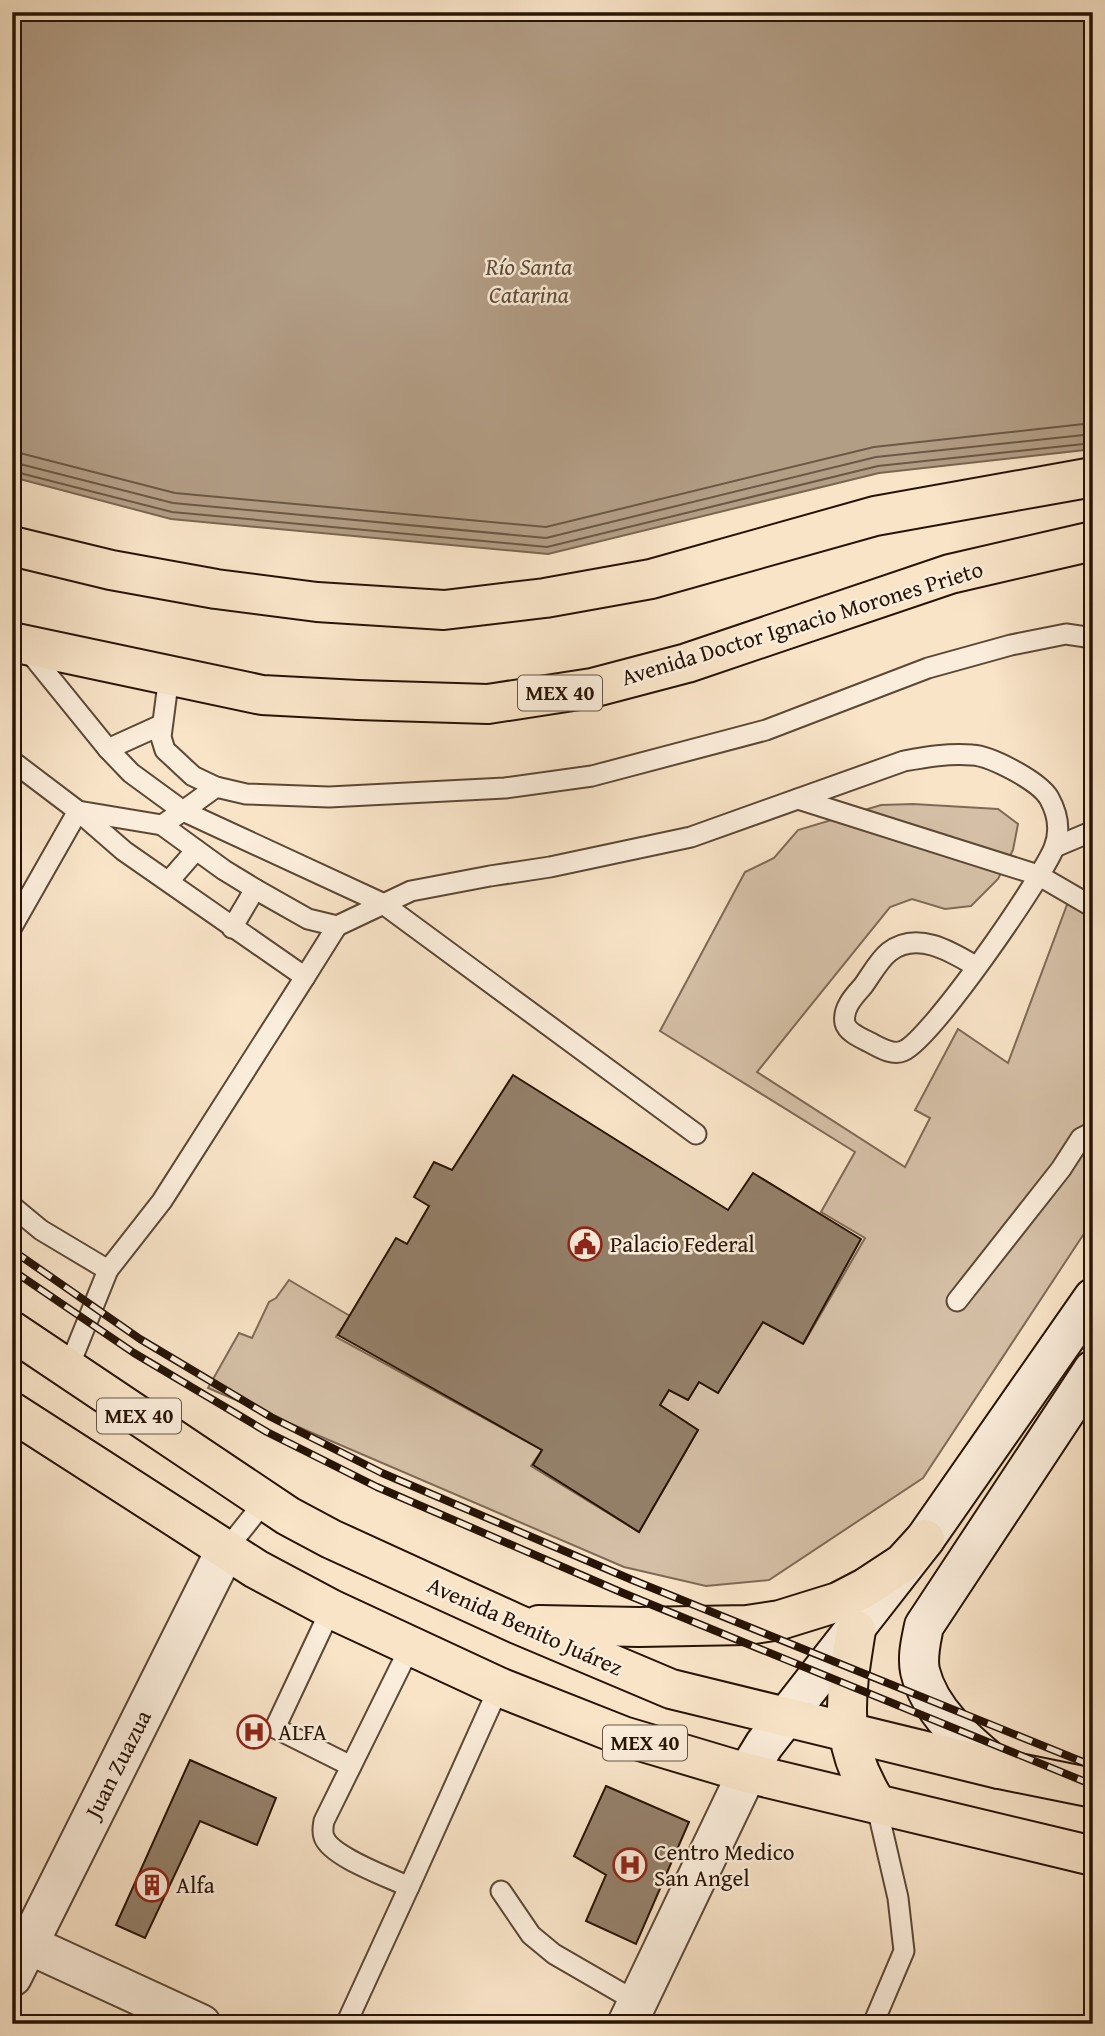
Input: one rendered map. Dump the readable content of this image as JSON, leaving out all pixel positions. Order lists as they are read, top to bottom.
{
  "streets": {
    "main road": [
      "Avenida Doctor Ignacio Morones Prieto",
      "MEX 40",
      "Avenida Benito Juárez",
      "Juan Zuazua"
    ]
  },
  "crossings": [
    ["MEX 40", "Juan Zuazua"]
  ],
  "water": ["Río Santa Catarina"],
  "places": {
    "public building": ["Palacio Federal"],
    "hospital": ["ALFA", "Centro Medico San Angel"],
    "building": ["Alfa"]
  }
}
